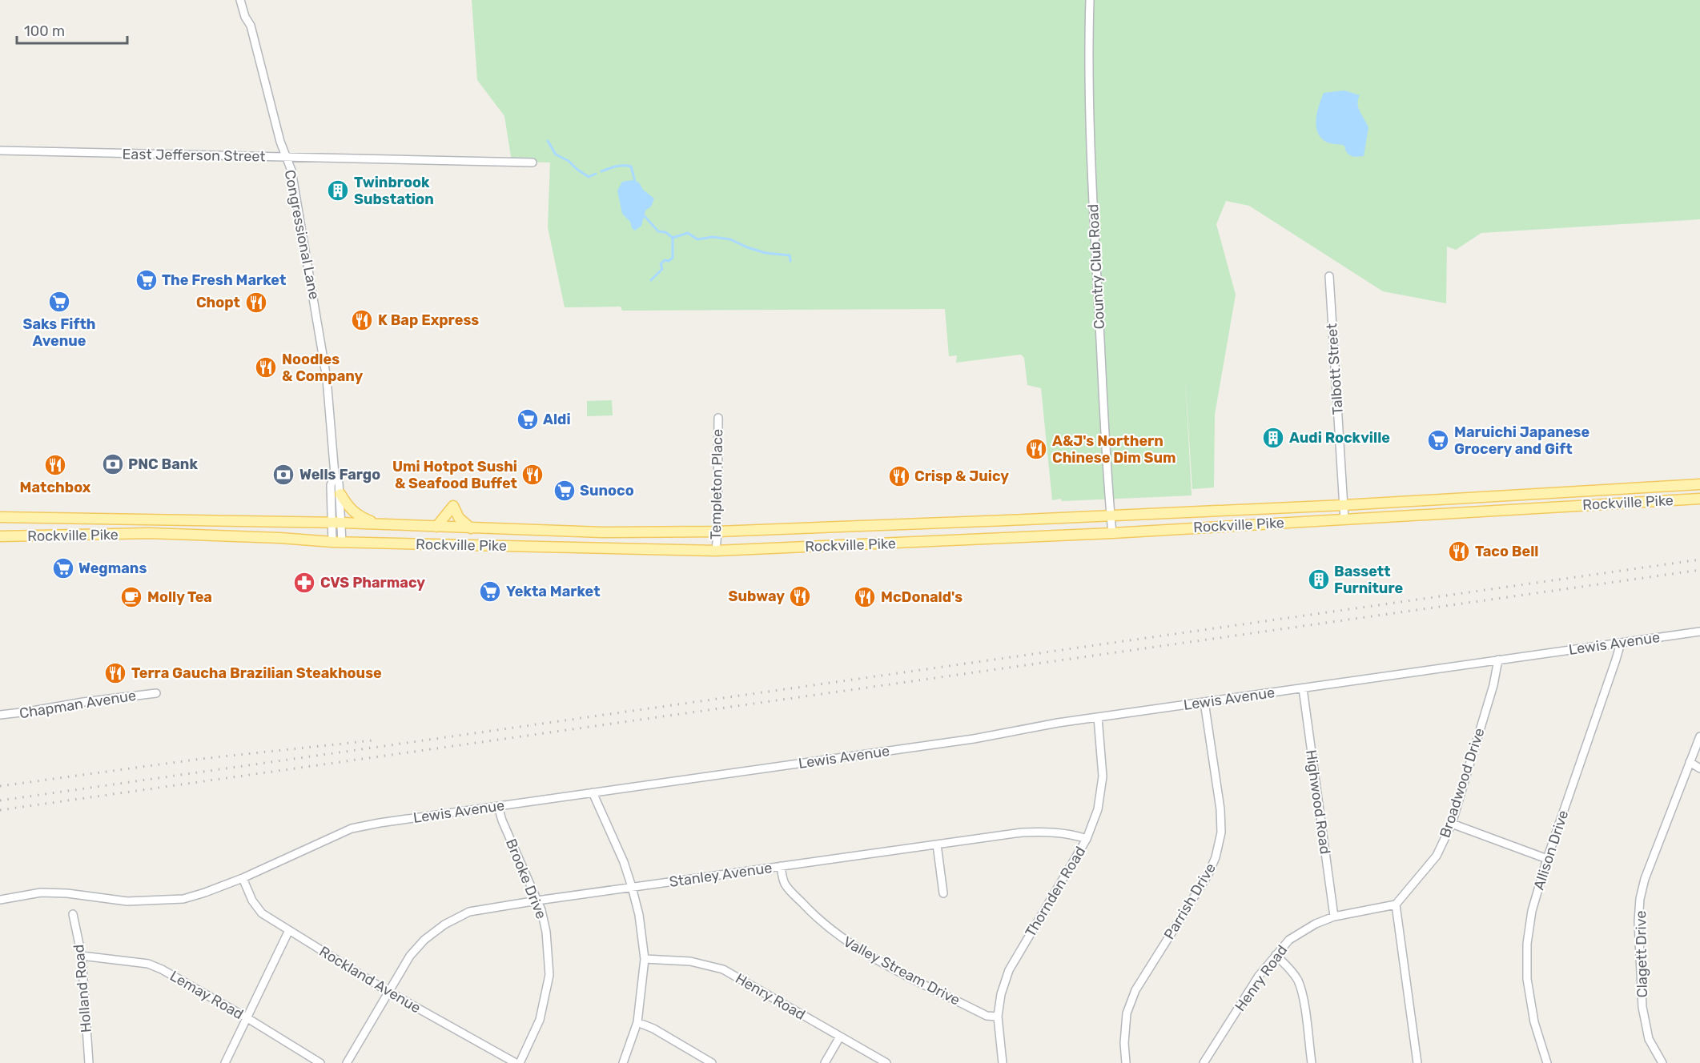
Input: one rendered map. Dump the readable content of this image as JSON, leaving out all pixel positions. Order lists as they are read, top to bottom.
{
  "streets": {
    "main road": ["Rockville Pike"],
    "street": [
      "East Jefferson Street",
      "Congressional Lane",
      "Country Club Road",
      "Talbott Street",
      "Templeton Place",
      "Lewis Avenue",
      "Chapman Avenue",
      "Broadwood Drive",
      "Highwood Road",
      "Allison Drive",
      "Stanley Avenue",
      "Brooke Drive",
      "Thornden Road",
      "Parrish Drive",
      "Clagett Drive",
      "Valley Stream Drive",
      "Henry Road",
      "Rockland Avenue",
      "Holland Road",
      "Lemay Road"
    ]
  },
  "crossings": [
    ["East Jefferson Street", "Congressional Lane"],
    ["Congressional Lane", "Rockville Pike"],
    ["Country Club Road", "Rockville Pike"],
    ["Talbott Street", "Rockville Pike"],
    ["Templeton Place", "Rockville Pike"],
    ["Lewis Avenue", "Broadwood Drive"],
    ["Lewis Avenue", "Highwood Road"],
    ["Lewis Avenue", "Allison Drive"],
    ["Lewis Avenue", "Brooke Drive"],
    ["Lewis Avenue", "Thornden Road"],
    ["Lewis Avenue", "Parrish Drive"],
    ["Lewis Avenue", "Rockland Avenue"],
    ["Broadwood Drive", "Henry Road"],
    ["Highwood Road", "Henry Road"],
    ["Stanley Avenue", "Brooke Drive"],
    ["Stanley Avenue", "Thornden Road"],
    ["Stanley Avenue", "Valley Stream Drive"],
    ["Stanley Avenue", "Rockland Avenue"],
    ["Thornden Road", "Valley Stream Drive"],
    ["Holland Road", "Lemay Road"]
  ],
  "places": {
    "building": ["Twinbrook Substation", "Audi Rockville", "Bassett Furniture"],
    "supermarket": [
      "The Fresh Market",
      "Saks Fifth Avenue",
      "Aldi",
      "Maruichi Japanese Grocery and Gift",
      "Sunoco",
      "Wegmans",
      "Yekta Market"
    ],
    "restaurant": [
      "Chopt",
      "K Bap Express",
      "Noodles & Company",
      "A&J's Northern Chinese Dim Sum",
      "Matchbox",
      "Umi Hotpot Sushi & Seafood Buffet",
      "Crisp & Juicy",
      "Taco Bell",
      "Subway",
      "McDonald's",
      "Terra Gaucha Brazilian Steakhouse"
    ],
    "bank": ["PNC Bank", "Wells Fargo"],
    "pharmacy": ["CVS Pharmacy"],
    "cafe": ["Molly Tea"]
  },
  "scale_bar": "100 m"
}
